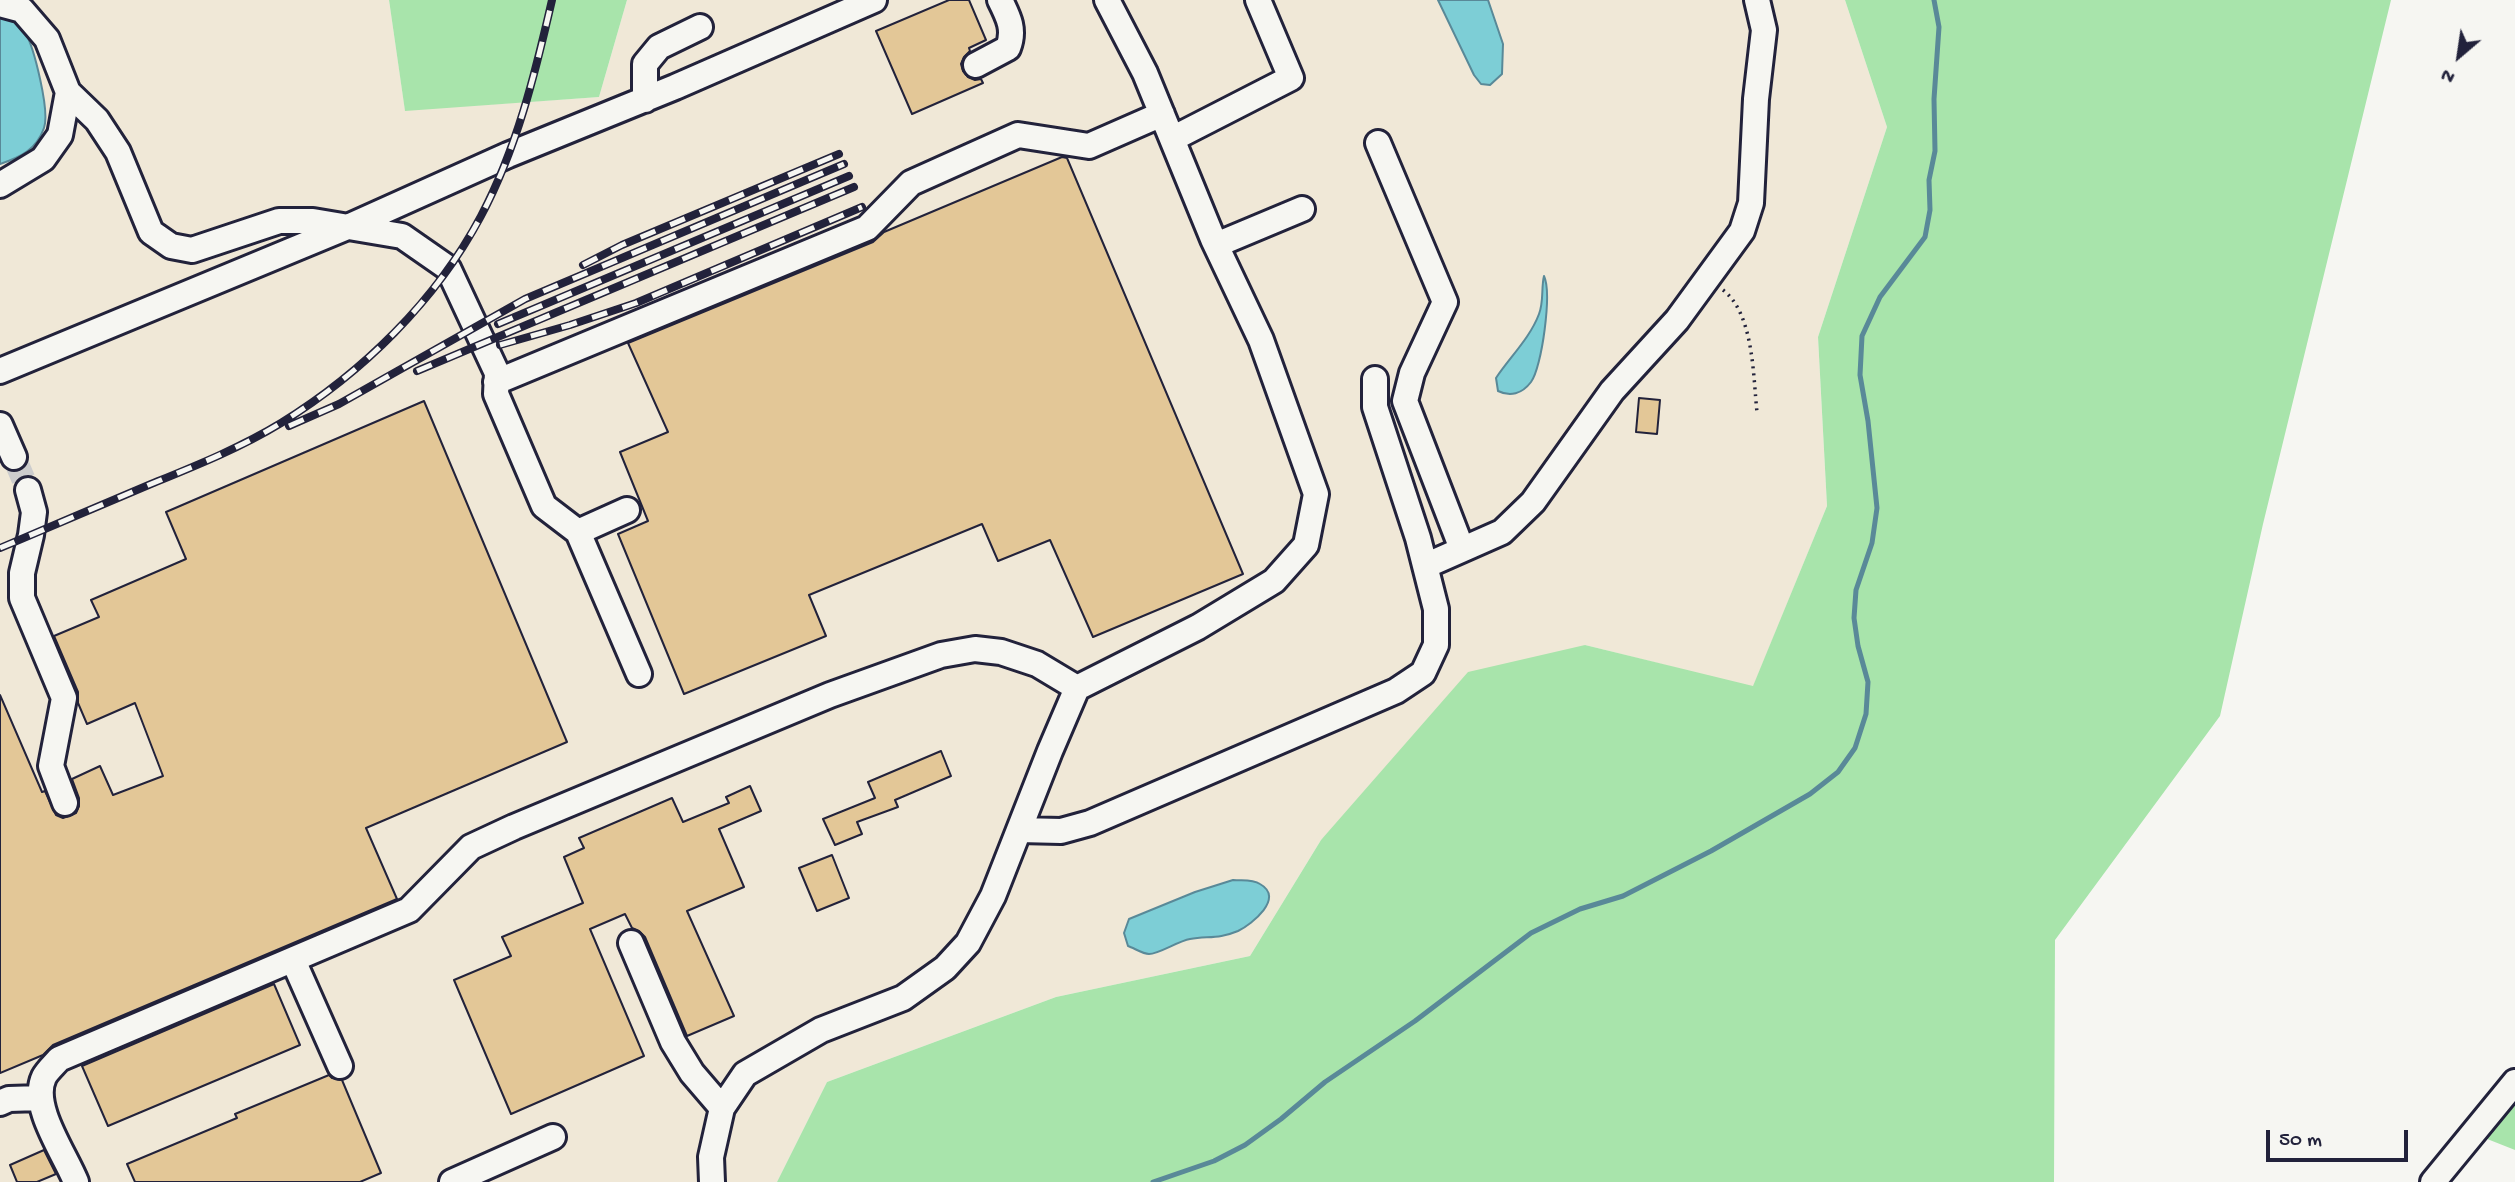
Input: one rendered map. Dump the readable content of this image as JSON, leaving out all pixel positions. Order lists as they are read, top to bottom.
{
  "scale_bar": "50 m",
  "north": "bottom left"
}
